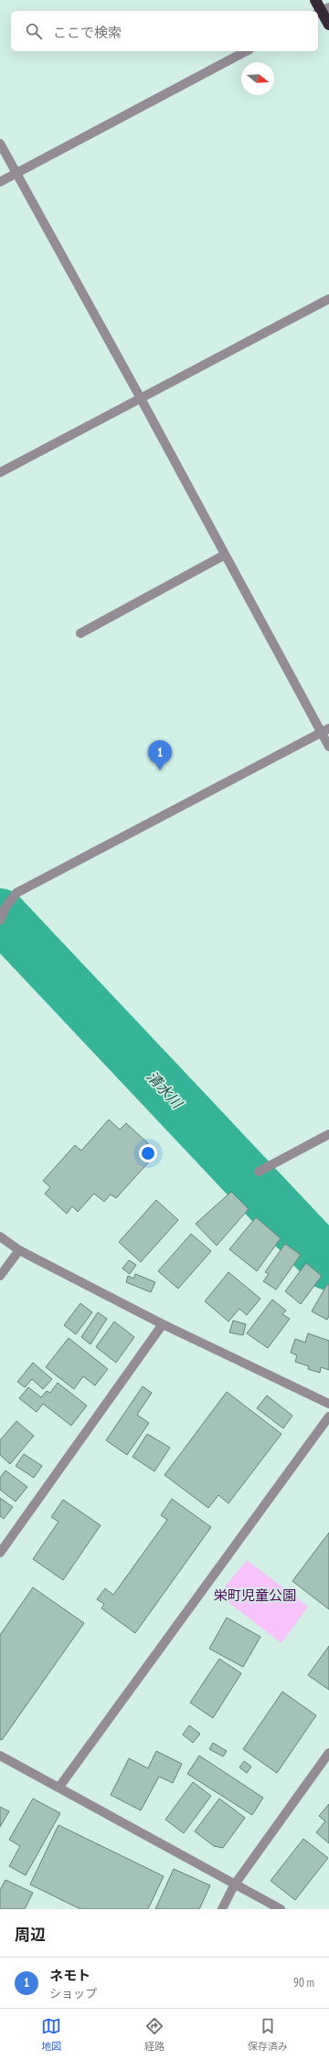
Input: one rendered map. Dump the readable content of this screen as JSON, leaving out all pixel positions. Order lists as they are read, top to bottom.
{
  "water": ["清水川"],
  "parks": ["栄町児童公園"],
  "north": "right",
  "page": {
    "search": "ここで検索",
    "pins": "1",
    "heading": "周辺",
    "list": [
      {
        "mark": "1",
        "name": "ネモト",
        "note": "ショップ",
        "value": "90 m"
      }
    ],
    "nav": ["地図", "経路", "保存済み"]
  }
}
